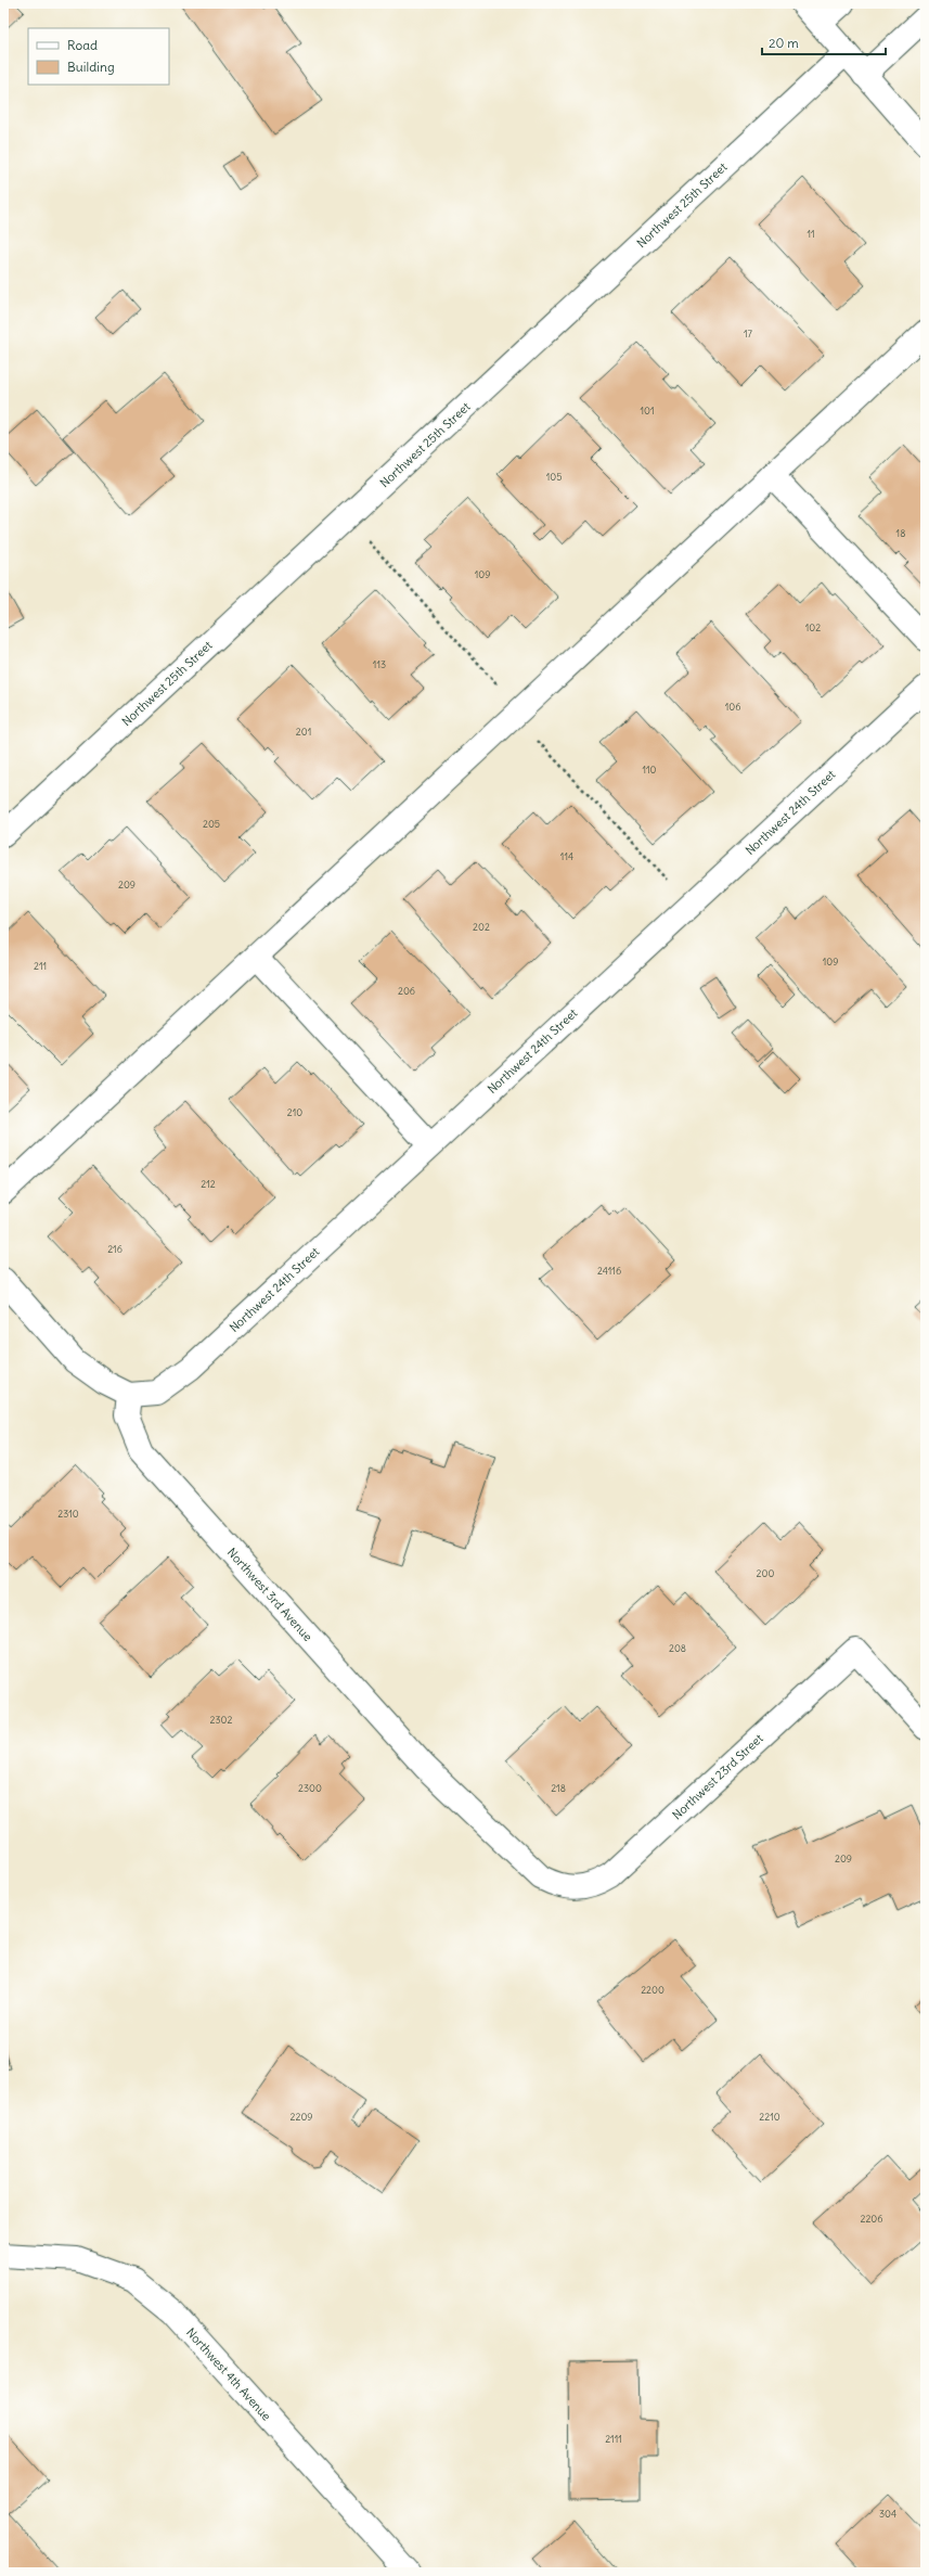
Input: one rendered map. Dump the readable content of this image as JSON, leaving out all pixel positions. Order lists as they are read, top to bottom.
{
  "streets": {
    "street": [
      "Northwest 25th Street",
      "Northwest 24th Street",
      "Northwest 3rd Avenue",
      "Northwest 23rd Street",
      "Northwest 4th Avenue"
    ]
  },
  "crossings": [
    ["Northwest 24th Street", "Northwest 3rd Avenue"],
    ["Northwest 3rd Avenue", "Northwest 23rd Street"]
  ],
  "house_numbers": [
    "11",
    "17",
    "101",
    "105",
    "18",
    "109",
    "102",
    "113",
    "106",
    "201",
    "110",
    "205",
    "114",
    "209",
    "202",
    "109",
    "211",
    "206",
    "210",
    "212",
    "216",
    "24116",
    "2310",
    "200",
    "208",
    "2302",
    "2300",
    "218",
    "209",
    "2200",
    "2209",
    "2210",
    "2206",
    "2111",
    "304"
  ],
  "legend": ["Road", "Building"],
  "scale_bar": "20 m"
}
